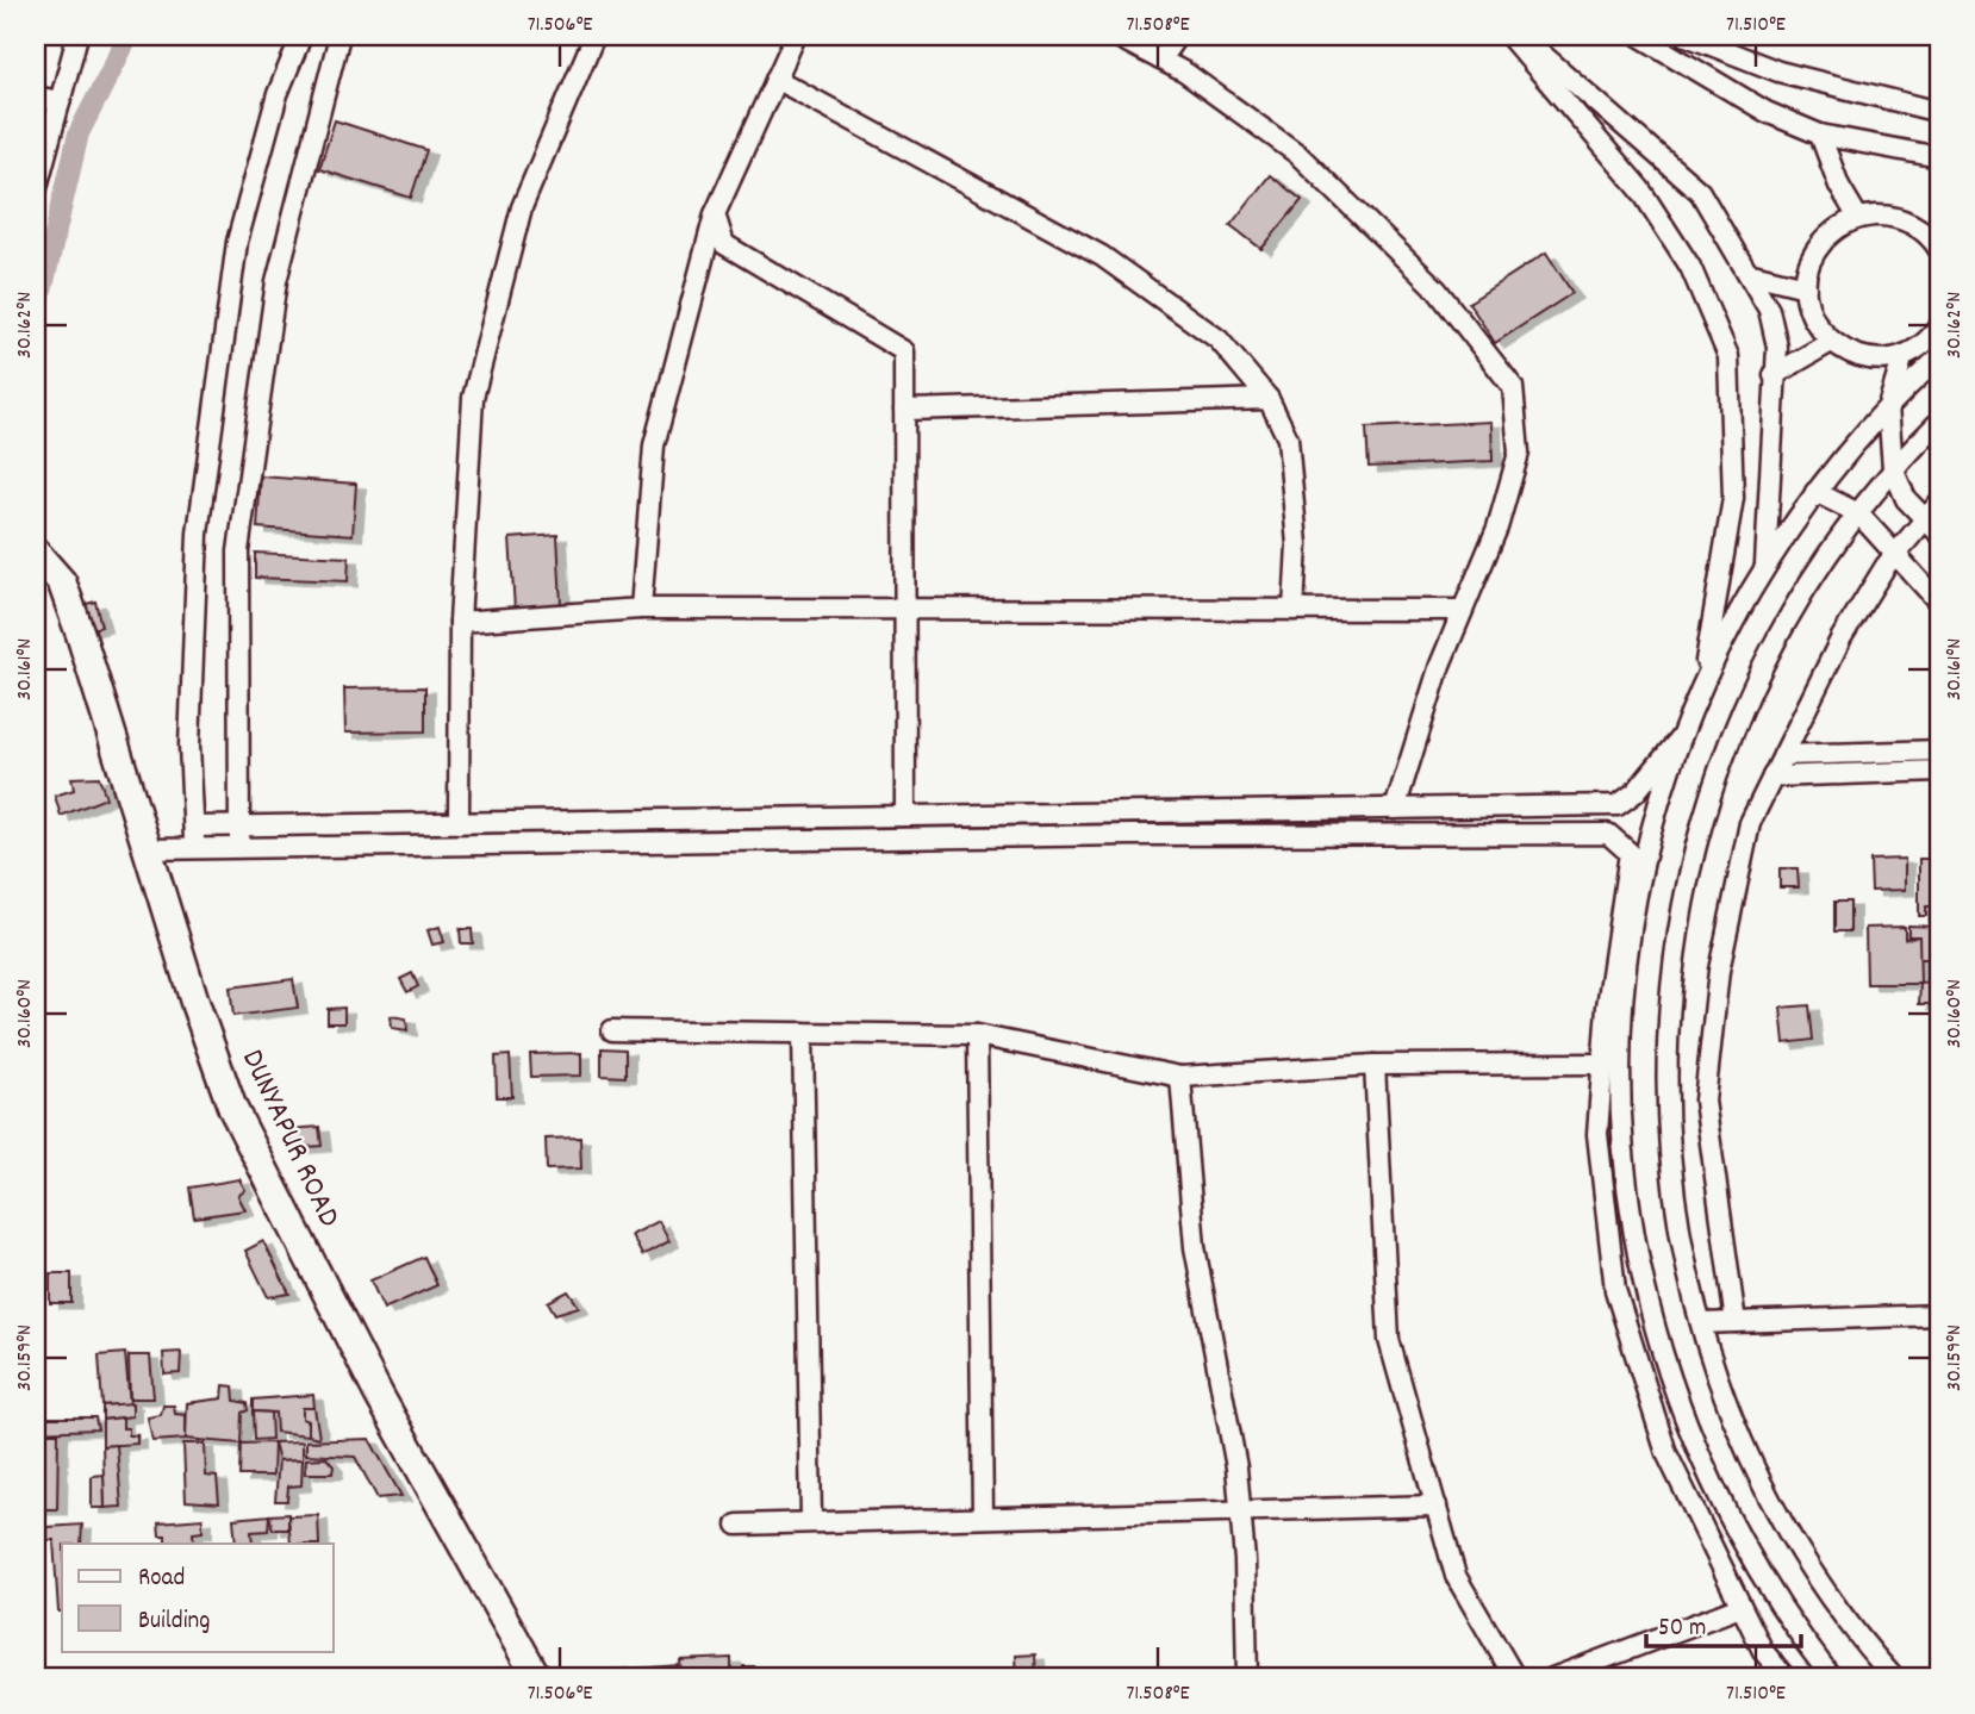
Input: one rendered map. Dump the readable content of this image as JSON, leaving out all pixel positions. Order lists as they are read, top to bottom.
{
  "streets": {
    "main road": ["DUNYAPUR ROAD"]
  },
  "legend": ["Road", "Building"],
  "scale_bar": "50 m",
  "coordinates": [
    "71.506°E",
    "71.508°E",
    "71.510°E",
    "30.162°N",
    "30.161°N",
    "30.160°N",
    "30.159°N"
  ]
}
